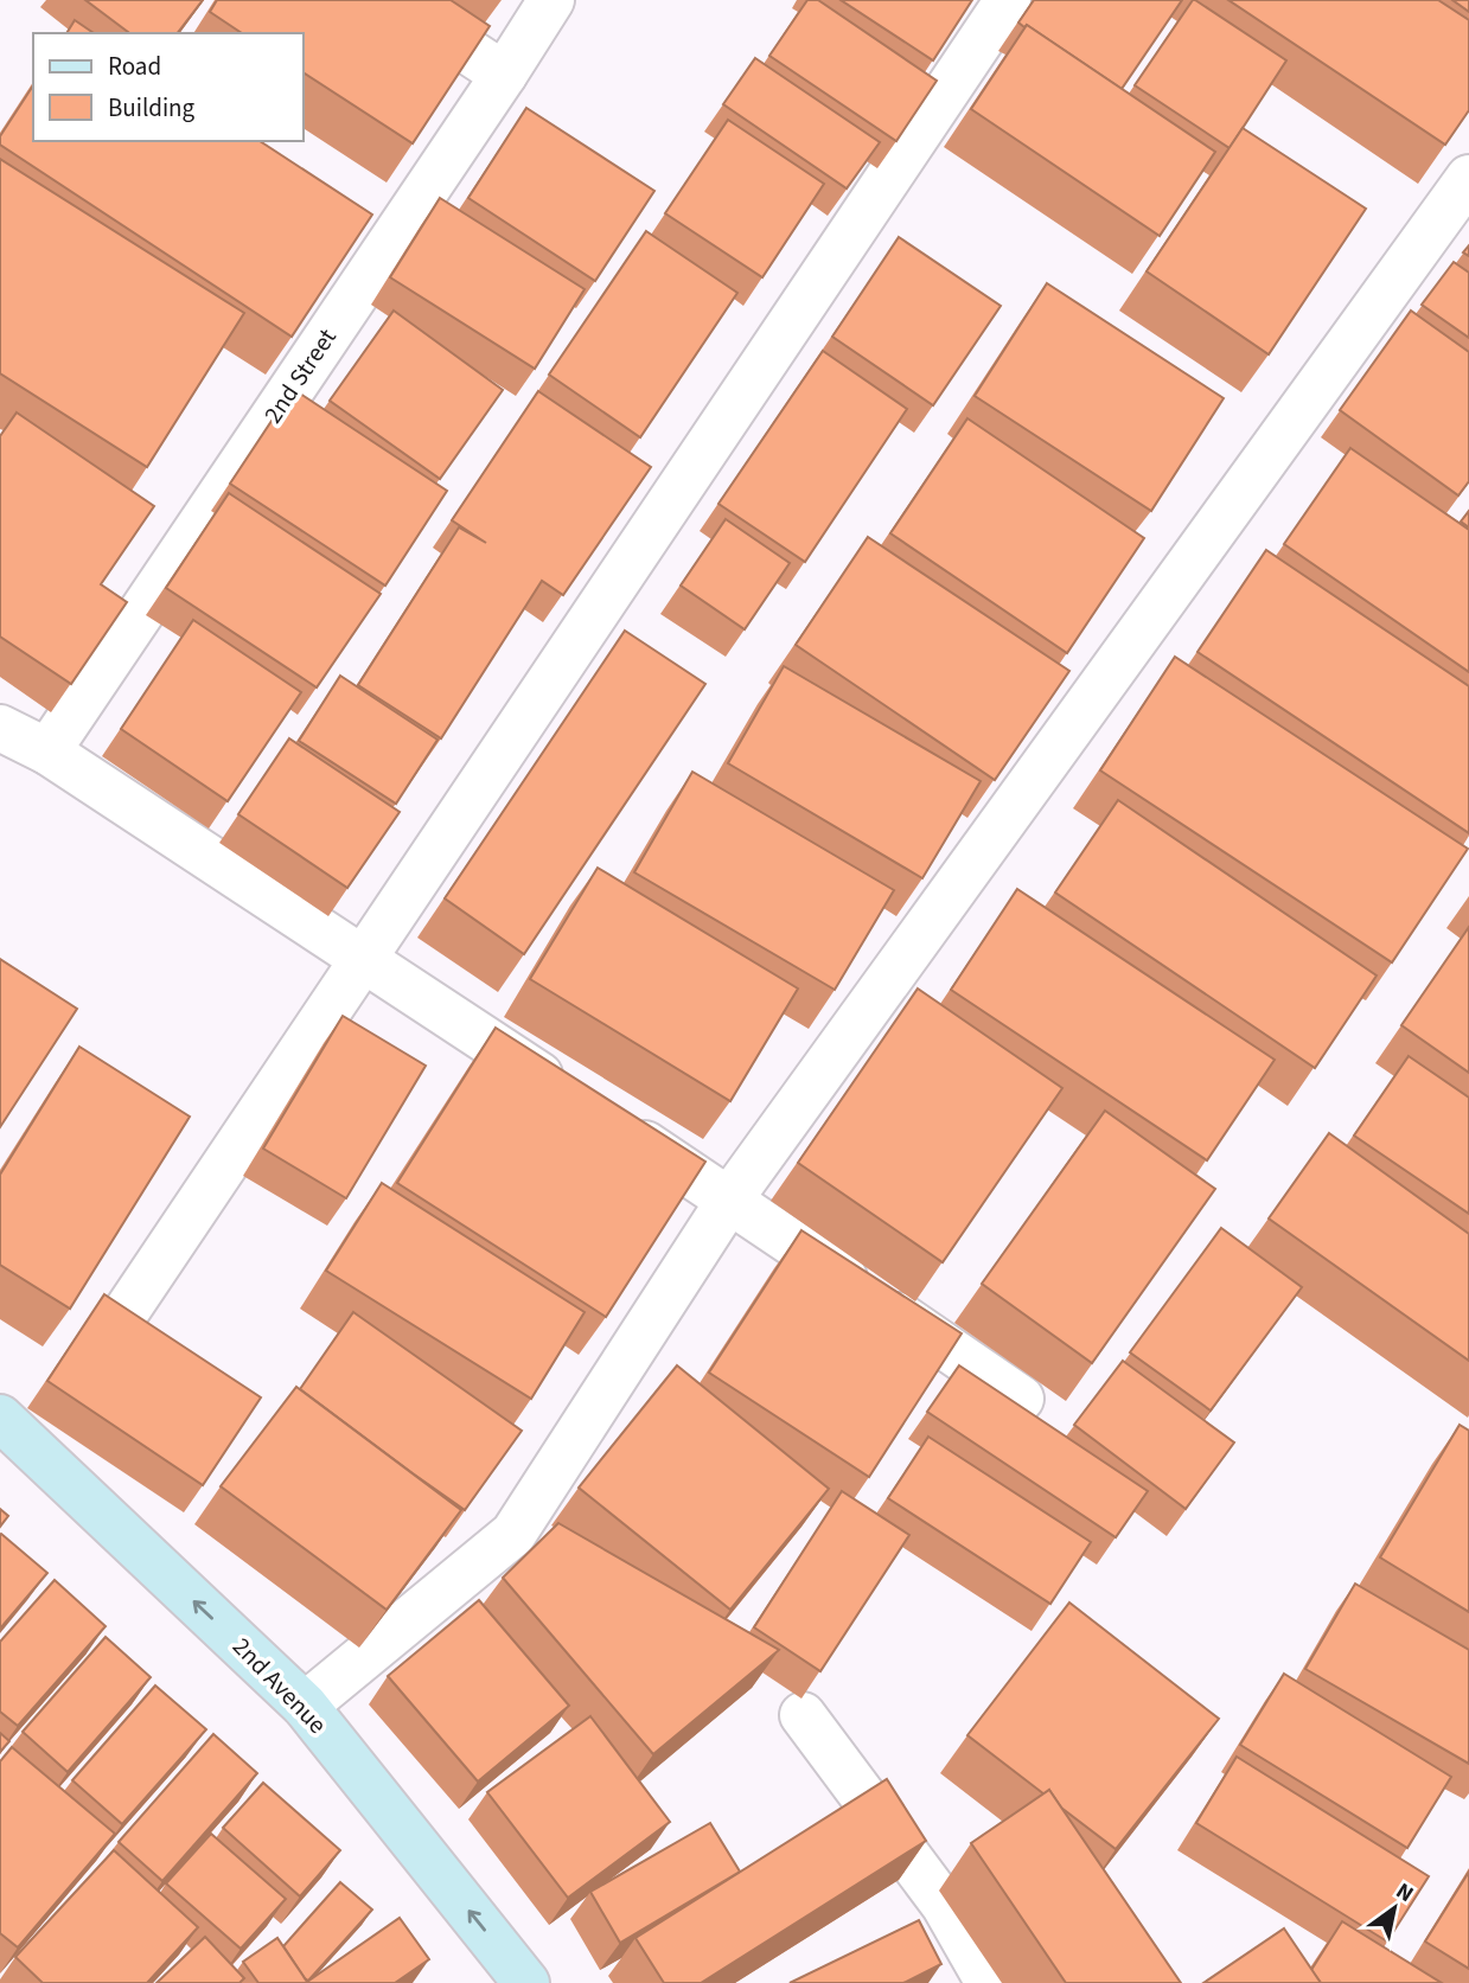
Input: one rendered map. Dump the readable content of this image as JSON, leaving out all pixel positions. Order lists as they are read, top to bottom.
{
  "streets": {
    "main road": ["2nd Avenue"],
    "street": ["2nd Street"]
  },
  "one_way": ["2nd Avenue"],
  "legend": ["Road", "Building"],
  "north": "top right"
}
